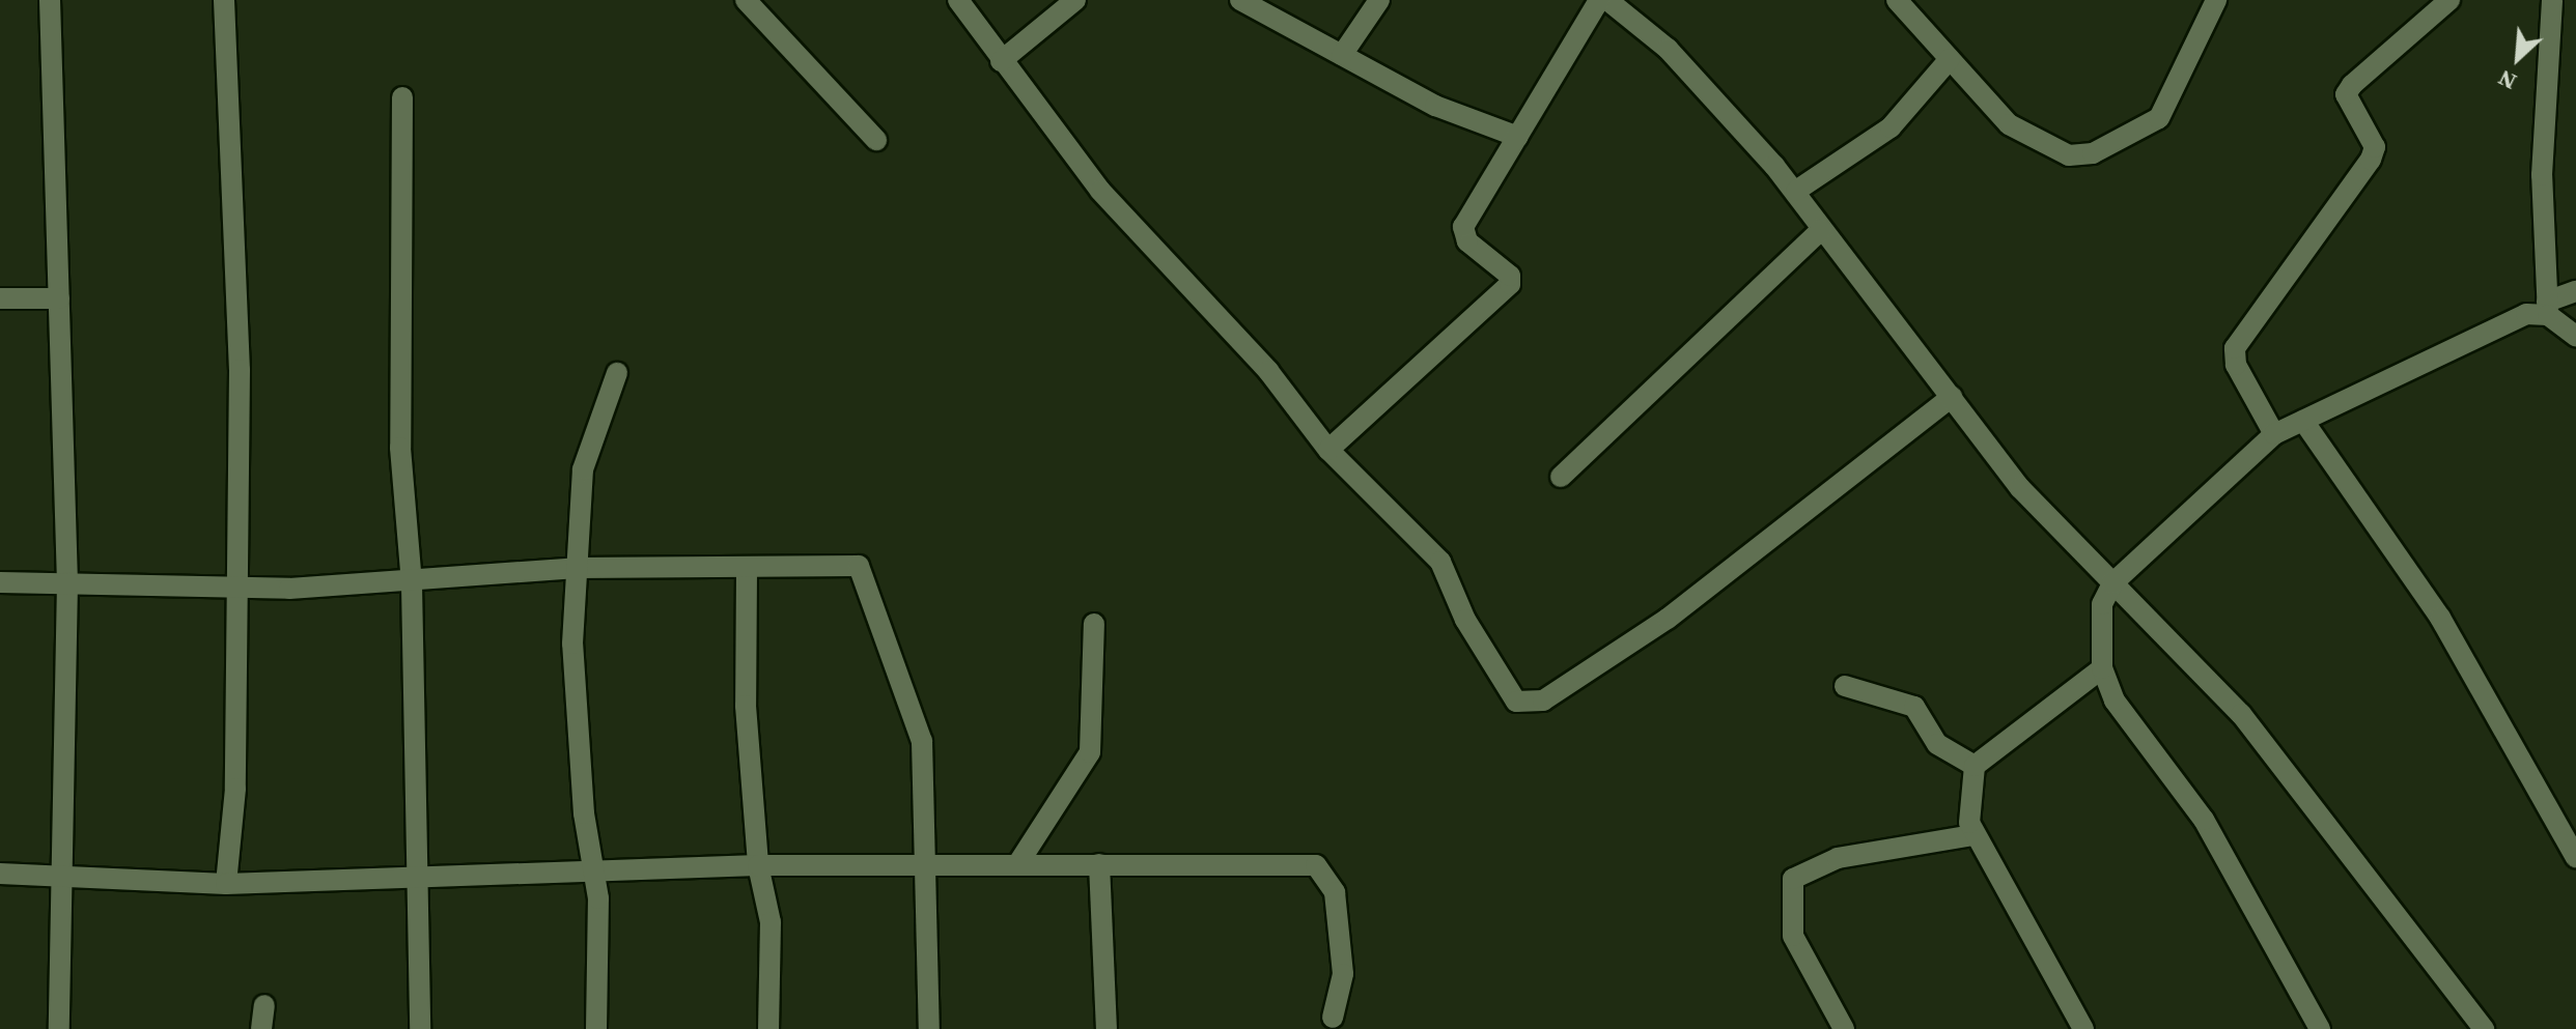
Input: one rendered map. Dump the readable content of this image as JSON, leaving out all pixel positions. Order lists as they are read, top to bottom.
{
  "north": "bottom left"
}
